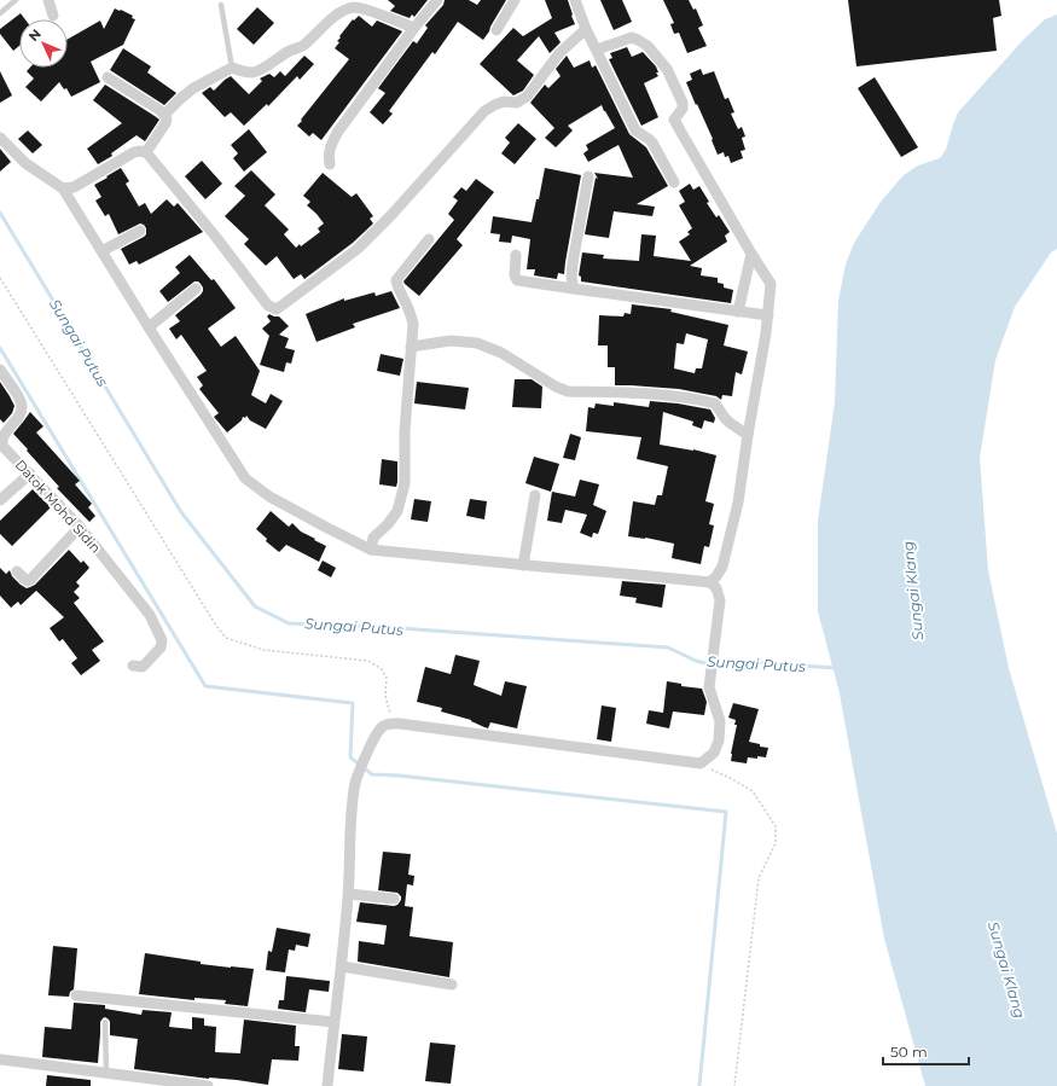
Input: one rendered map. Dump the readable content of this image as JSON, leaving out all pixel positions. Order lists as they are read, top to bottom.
{
  "streets": {
    "street": ["Datok Mohd Sidin"]
  },
  "water": ["Sungai Putus", "Sungai Klang"],
  "scale_bar": "50 m",
  "north": "top left"
}
